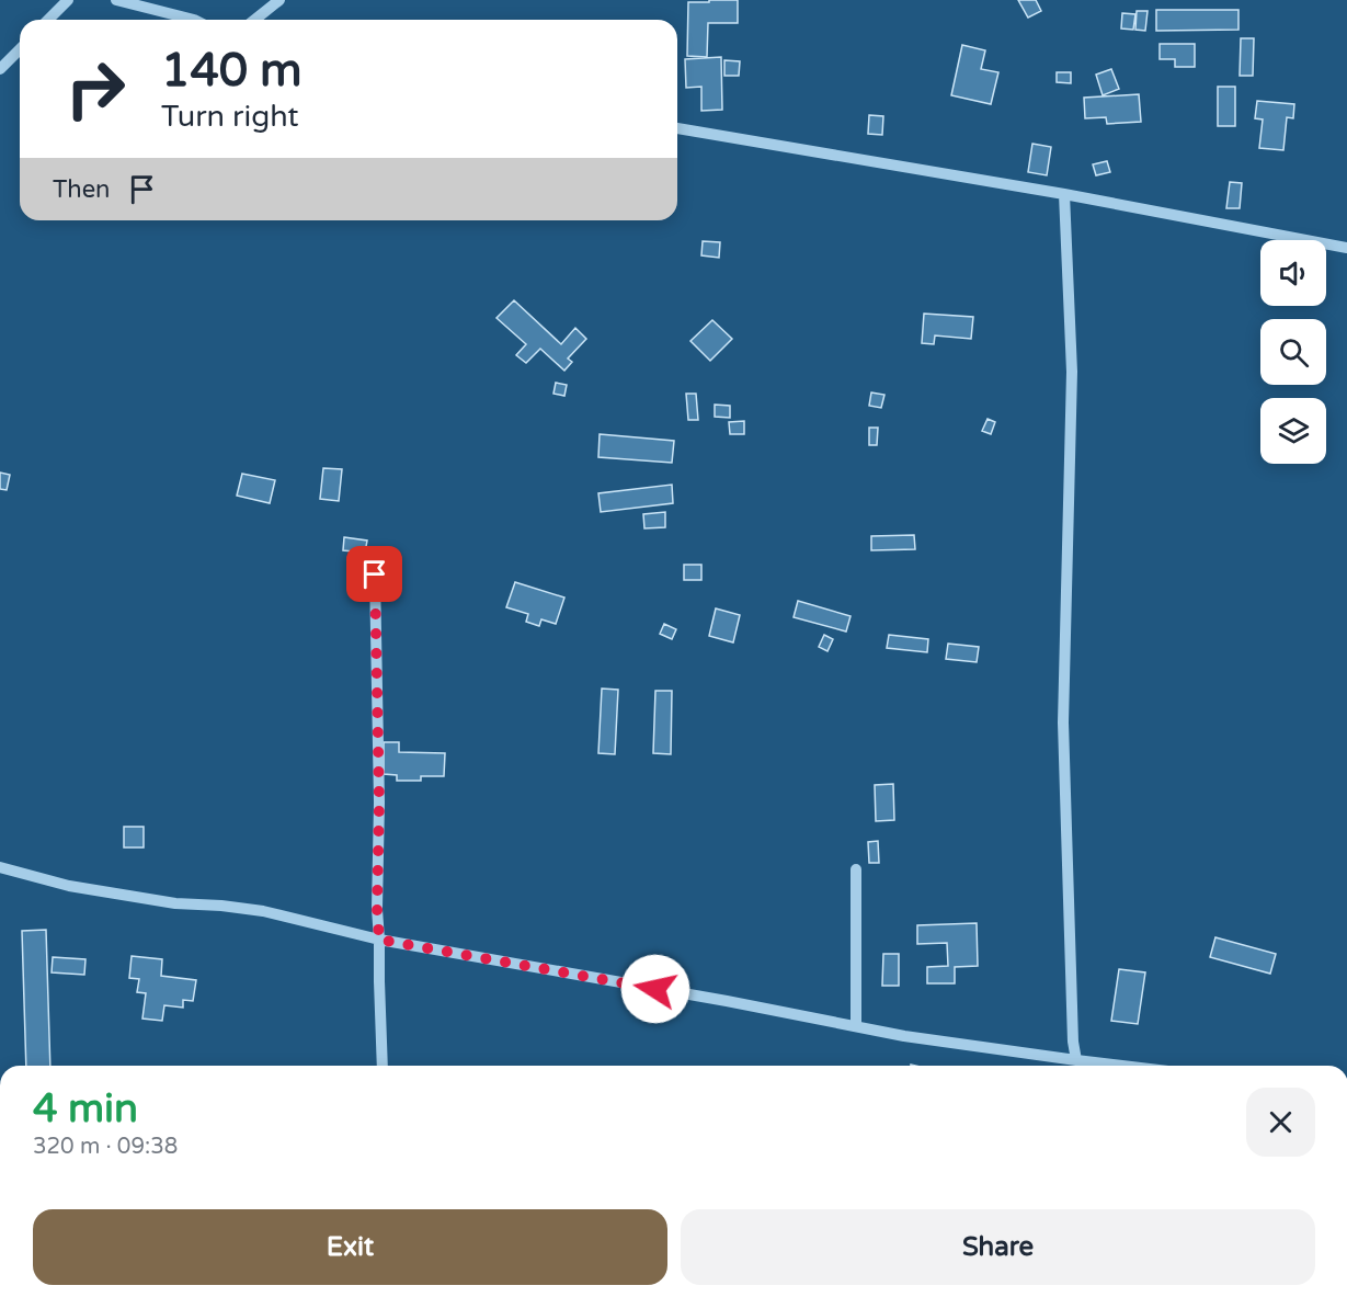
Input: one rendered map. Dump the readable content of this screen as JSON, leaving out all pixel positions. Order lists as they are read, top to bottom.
{
  "page": {
    "turn": ["140 m", "Turn right"],
    "then": "Then",
    "heading": ["4 min", "320 m · 09:38"],
    "buttons": ["Exit", "Share"]
  }
}
